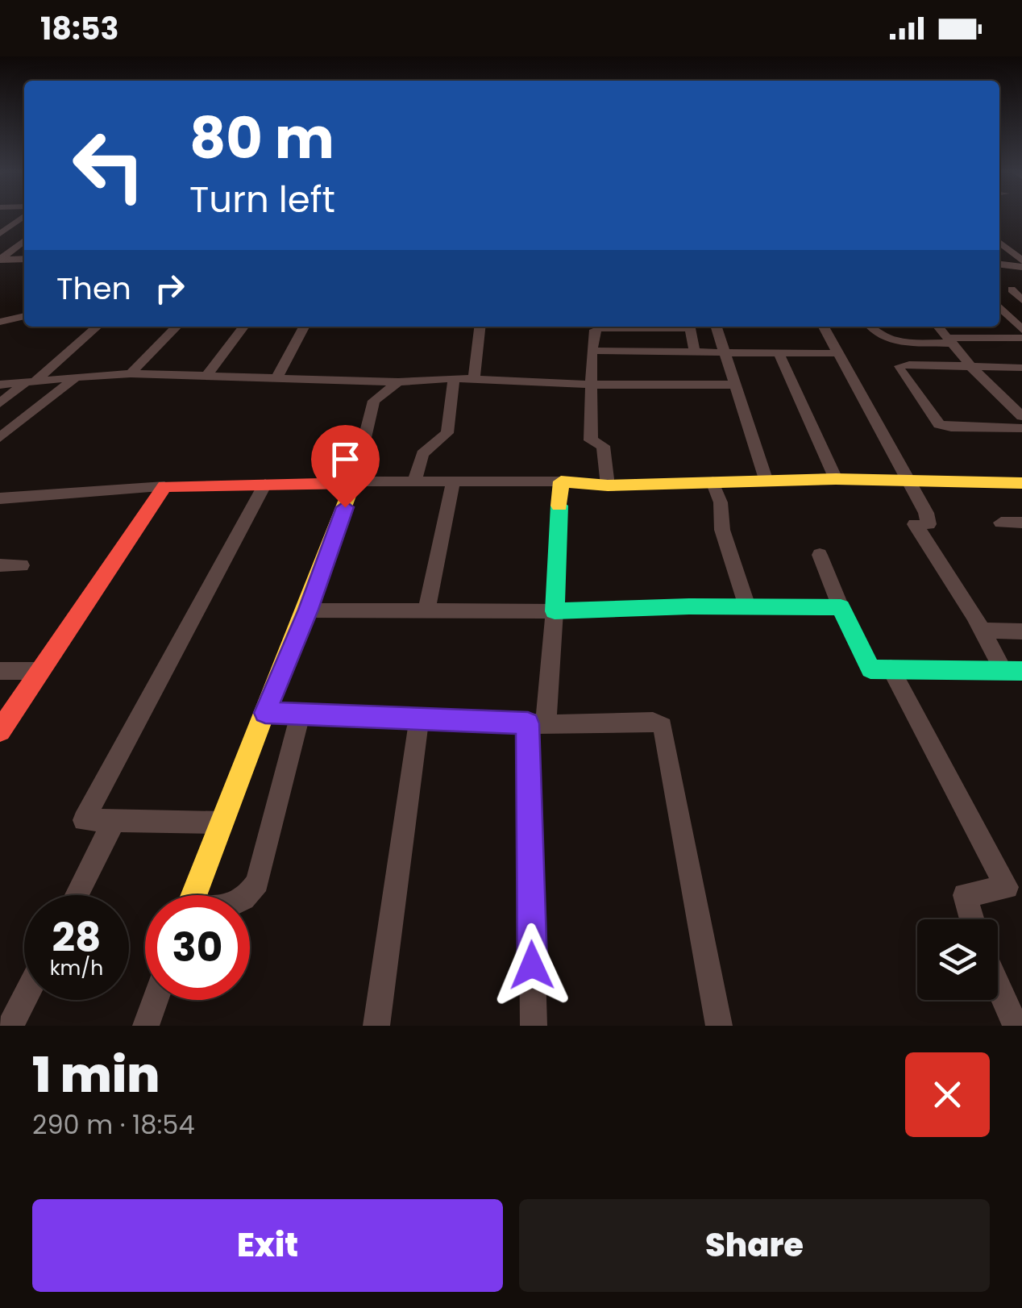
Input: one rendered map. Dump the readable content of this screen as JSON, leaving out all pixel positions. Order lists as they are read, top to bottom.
{
  "page": {
    "status": "18:53",
    "turn": ["80 m", "Turn left"],
    "then": "Then",
    "speed": "28 km/h",
    "limit": "30",
    "heading": ["1 min", "290 m · 18:54"],
    "buttons": ["Exit", "Share"]
  }
}
